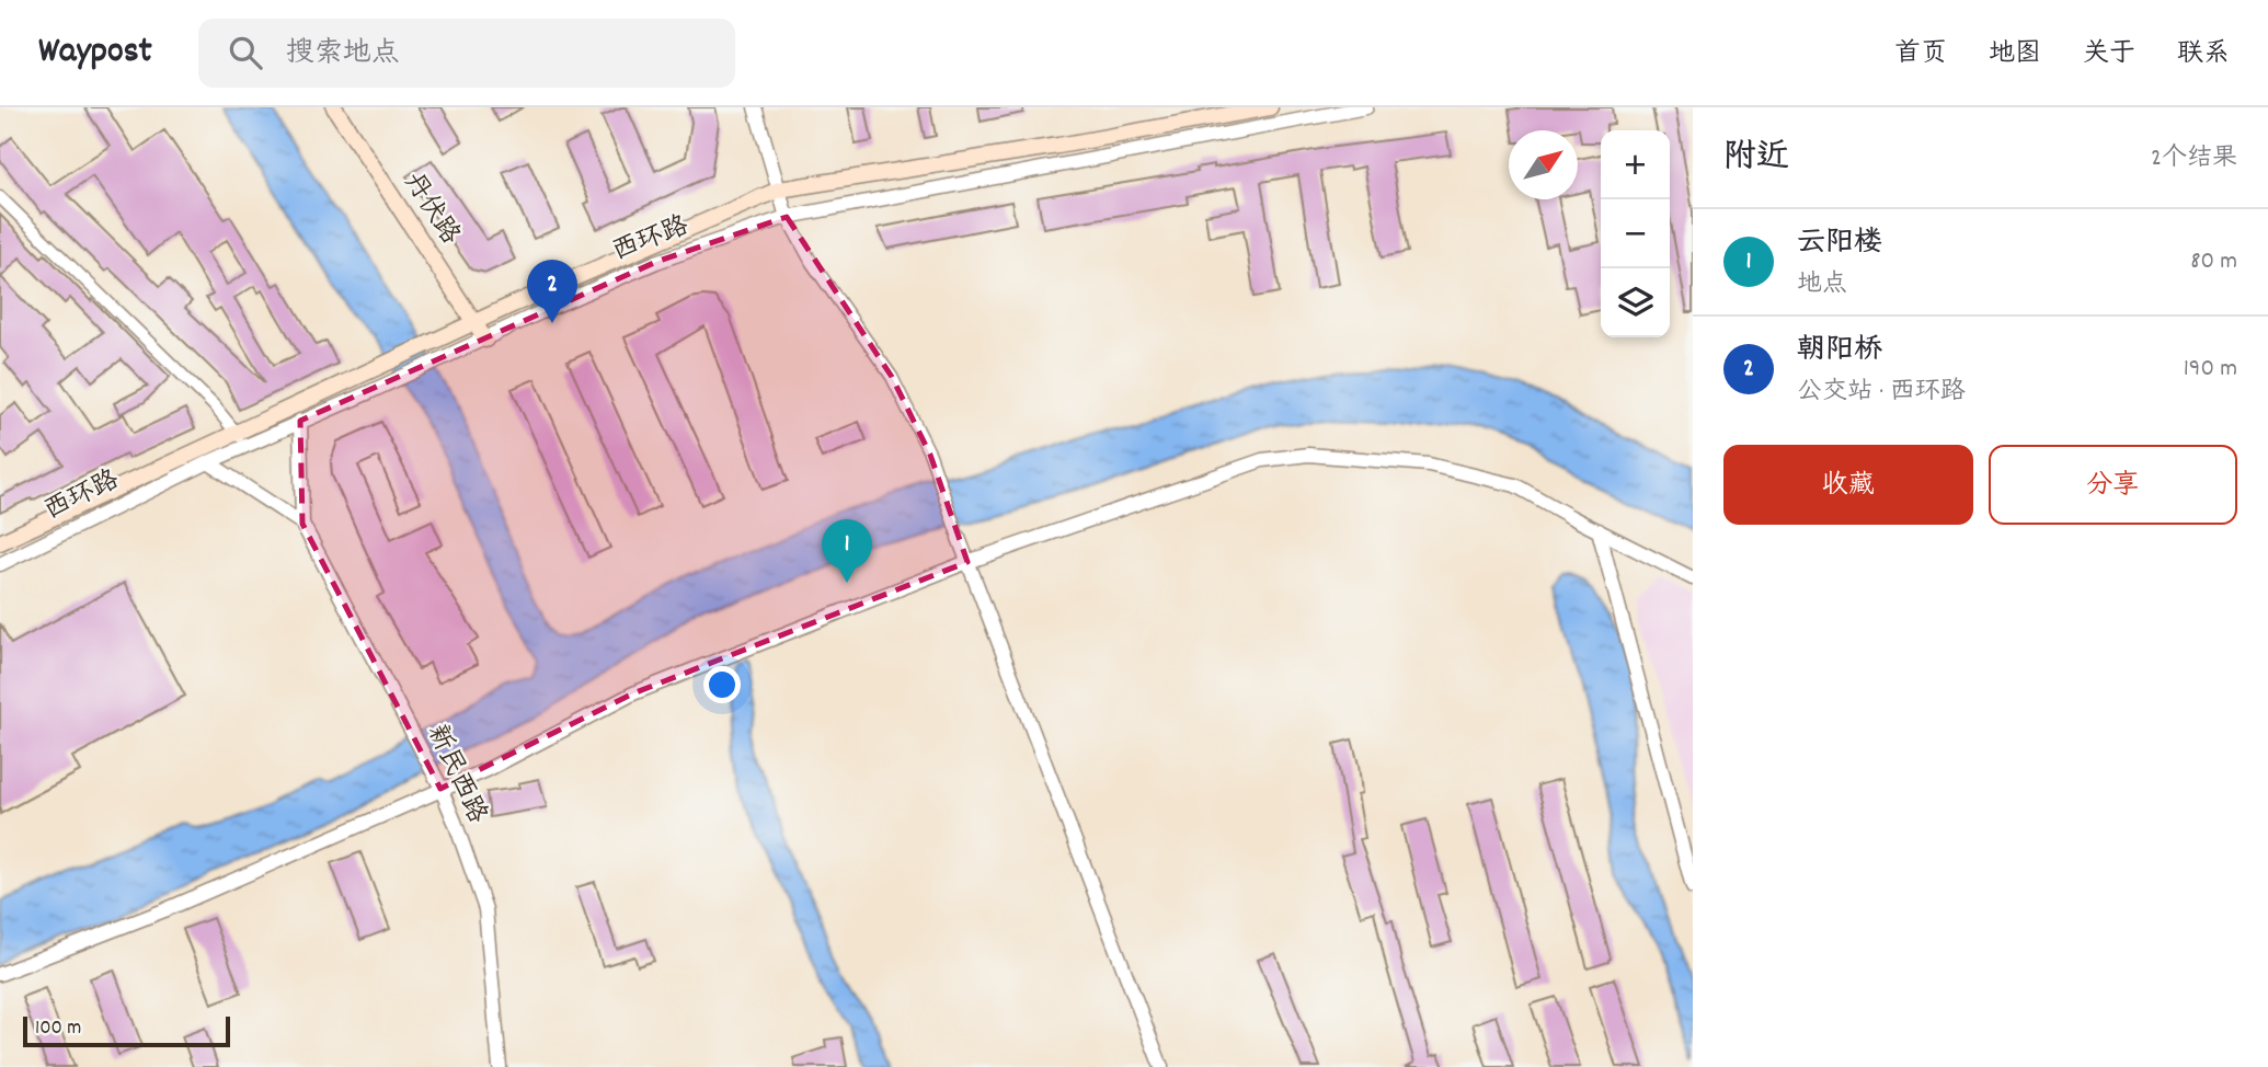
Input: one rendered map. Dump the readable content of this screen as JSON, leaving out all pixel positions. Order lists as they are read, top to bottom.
{
  "streets": {
    "main road": ["丹伏路", "西环路"],
    "street": ["新民西路"]
  },
  "crossings": [
    ["丹伏路", "西环路"],
    ["西环路", "新民西路"]
  ],
  "scale_bar": "100 m",
  "north": "top right",
  "page": {
    "header": "Waypost",
    "search": "搜索地点",
    "nav": [
      "首页",
      "地图",
      "关于",
      "联系"
    ],
    "heading": ["附近", "2个结果"],
    "map_buttons": ["+", "−"],
    "list": [
      {
        "mark": "1",
        "name": "云阳楼",
        "note": "地点",
        "value": "80 m"
      },
      {
        "mark": "2",
        "name": "朝阳桥",
        "note": "公交站 · 西环路",
        "value": "190 m"
      }
    ],
    "pins": ["2", "1"],
    "buttons": ["收藏", "分享"],
    "scale": "100 m"
  }
}
